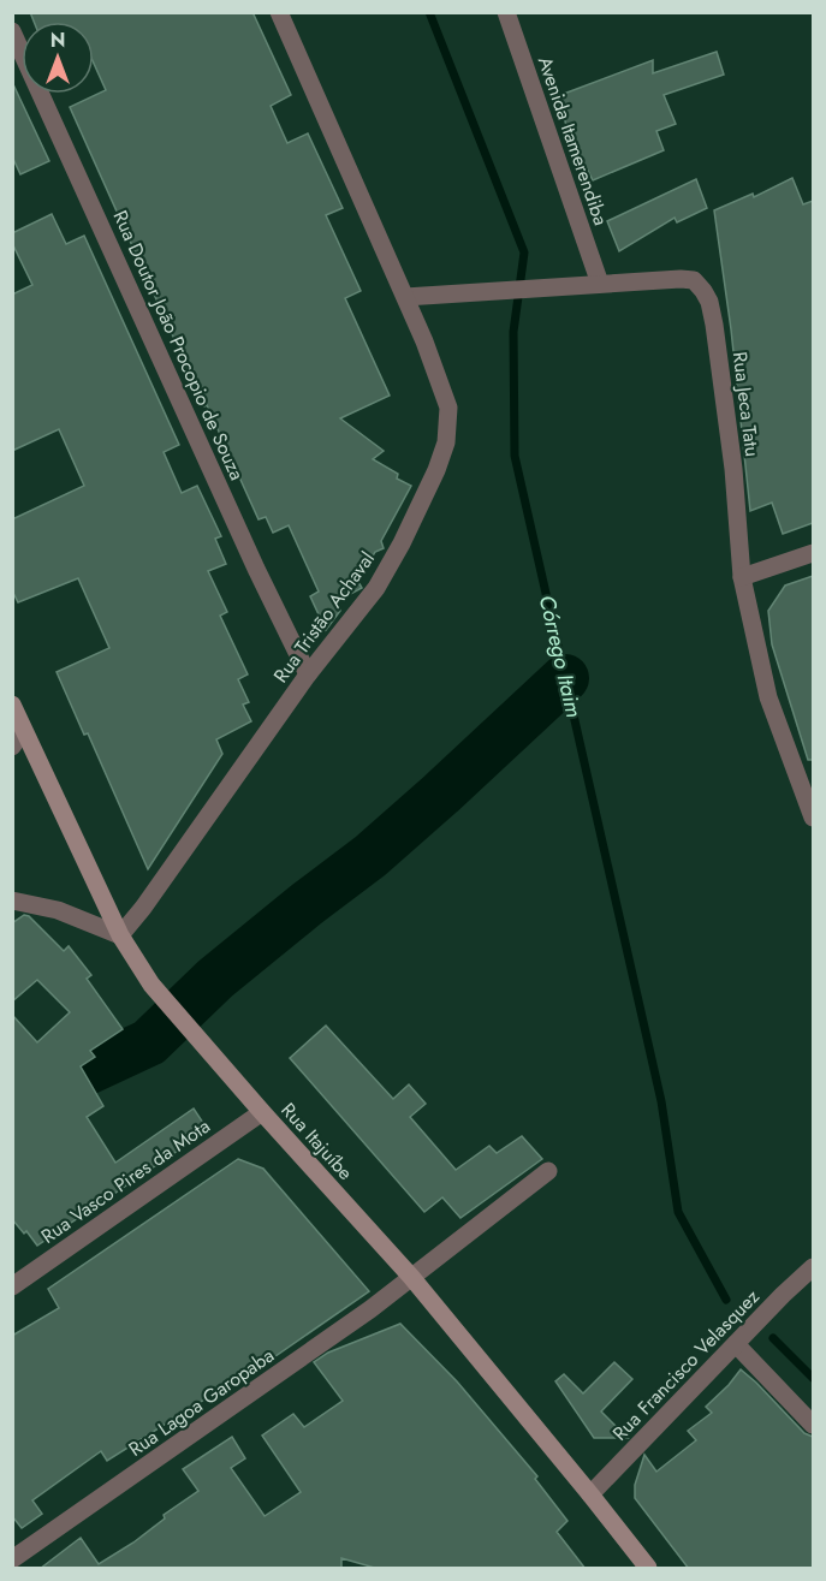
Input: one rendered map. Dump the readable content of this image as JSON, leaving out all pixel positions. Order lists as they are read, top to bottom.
{
  "streets": {
    "main road": ["Rua Itajuíbe"],
    "street": [
      "Avenida Itamerendiba",
      "Rua Doutor João Procopio de Souza",
      "Rua Jeca Tatu",
      "Rua Tristão Achaval",
      "Rua Vasco Pires da Mota",
      "Rua Francisco Velasquez",
      "Rua Lagoa Garopaba"
    ]
  },
  "crossings": [
    ["Avenida Itamerendiba", "Rua Jeca Tatu"],
    ["Rua Doutor João Procopio de Souza", "Rua Tristão Achaval"],
    ["Rua Jeca Tatu", "Rua Tristão Achaval"],
    ["Rua Tristão Achaval", "Rua Itajuíbe"],
    ["Rua Itajuíbe", "Rua Vasco Pires da Mota"],
    ["Rua Itajuíbe", "Rua Francisco Velasquez"],
    ["Rua Itajuíbe", "Rua Lagoa Garopaba"]
  ],
  "water": ["Córrego Itaim"],
  "north": "top"
}
